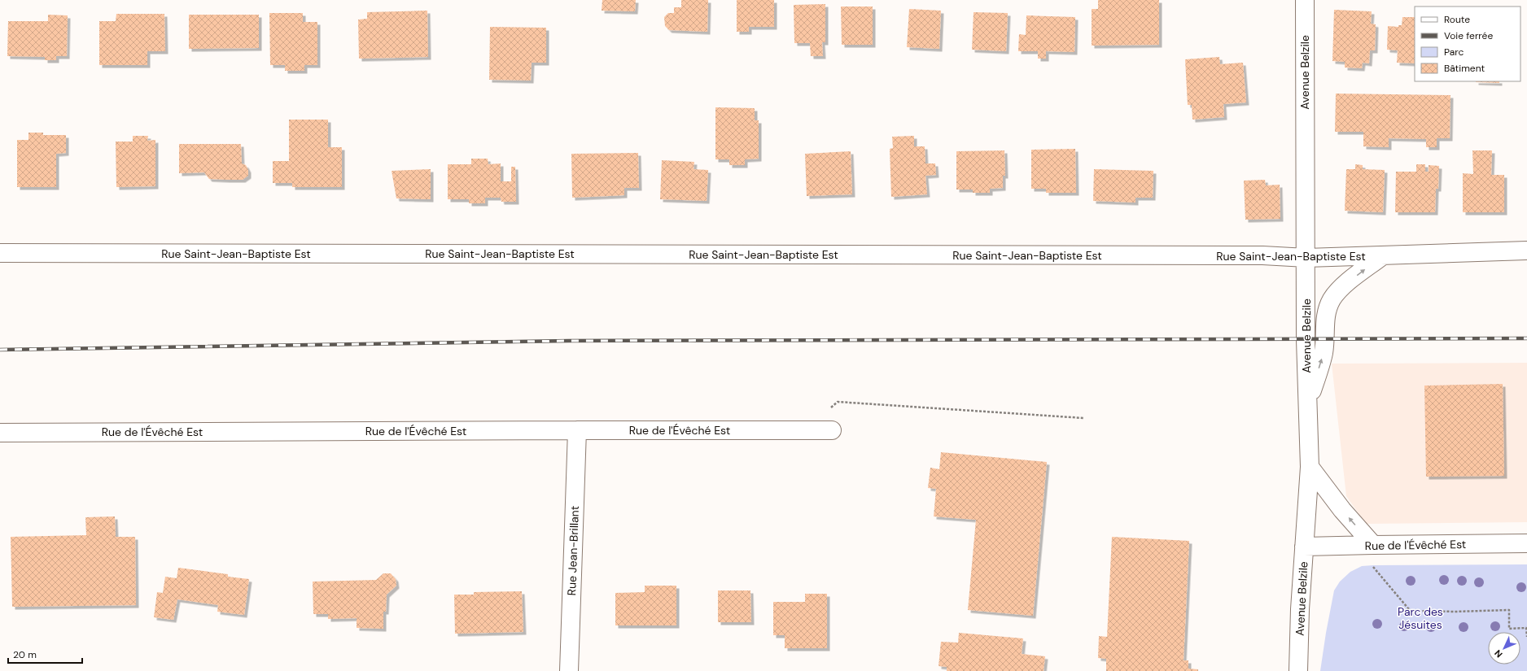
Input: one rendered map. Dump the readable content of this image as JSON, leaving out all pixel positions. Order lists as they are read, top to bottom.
{
  "streets": {
    "street": [
      "Avenue Belzile",
      "Rue Saint-Jean-Baptiste Est",
      "Rue de l'Évêché Est",
      "Rue Jean-Brillant"
    ]
  },
  "crossings": [
    ["Avenue Belzile", "Rue Saint-Jean-Baptiste Est"],
    ["Avenue Belzile", "Rue de l'Évêché Est"],
    ["Rue de l'Évêché Est", "Rue Jean-Brillant"]
  ],
  "parks": ["Parc des Jésuites"],
  "legend": [
    "Route",
    "Voie ferrée",
    "Parc",
    "Bâtiment"
  ],
  "scale_bar": "20 m",
  "north": "bottom left"
}
